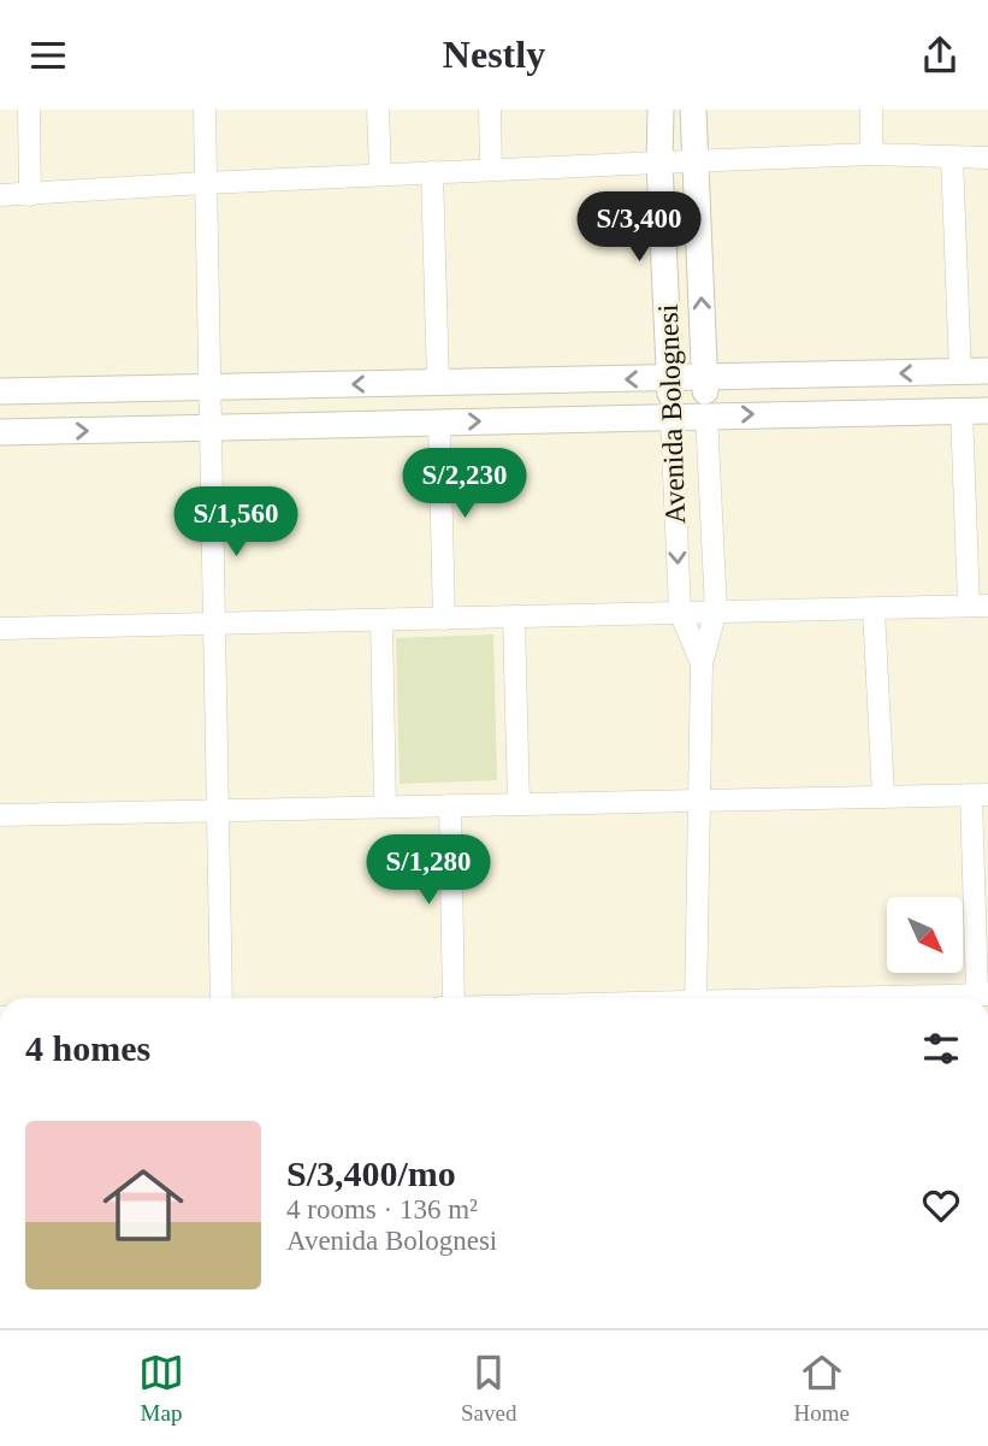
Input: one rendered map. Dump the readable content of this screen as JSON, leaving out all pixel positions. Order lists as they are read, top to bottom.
{
  "streets": {
    "street": ["Avenida Bolognesi"]
  },
  "north": "bottom right",
  "page": {
    "header": "Nestly",
    "price": [
      "S/3,400",
      "S/2,230",
      "S/1,560",
      "S/1,280"
    ],
    "heading": "4 homes",
    "list": [
      {
        "name": "S/3,400/mo",
        "note": "4 rooms · 136 m² · Avenida Bolognesi"
      }
    ],
    "tabs": ["Map", "Saved", "Home"]
  }
}
